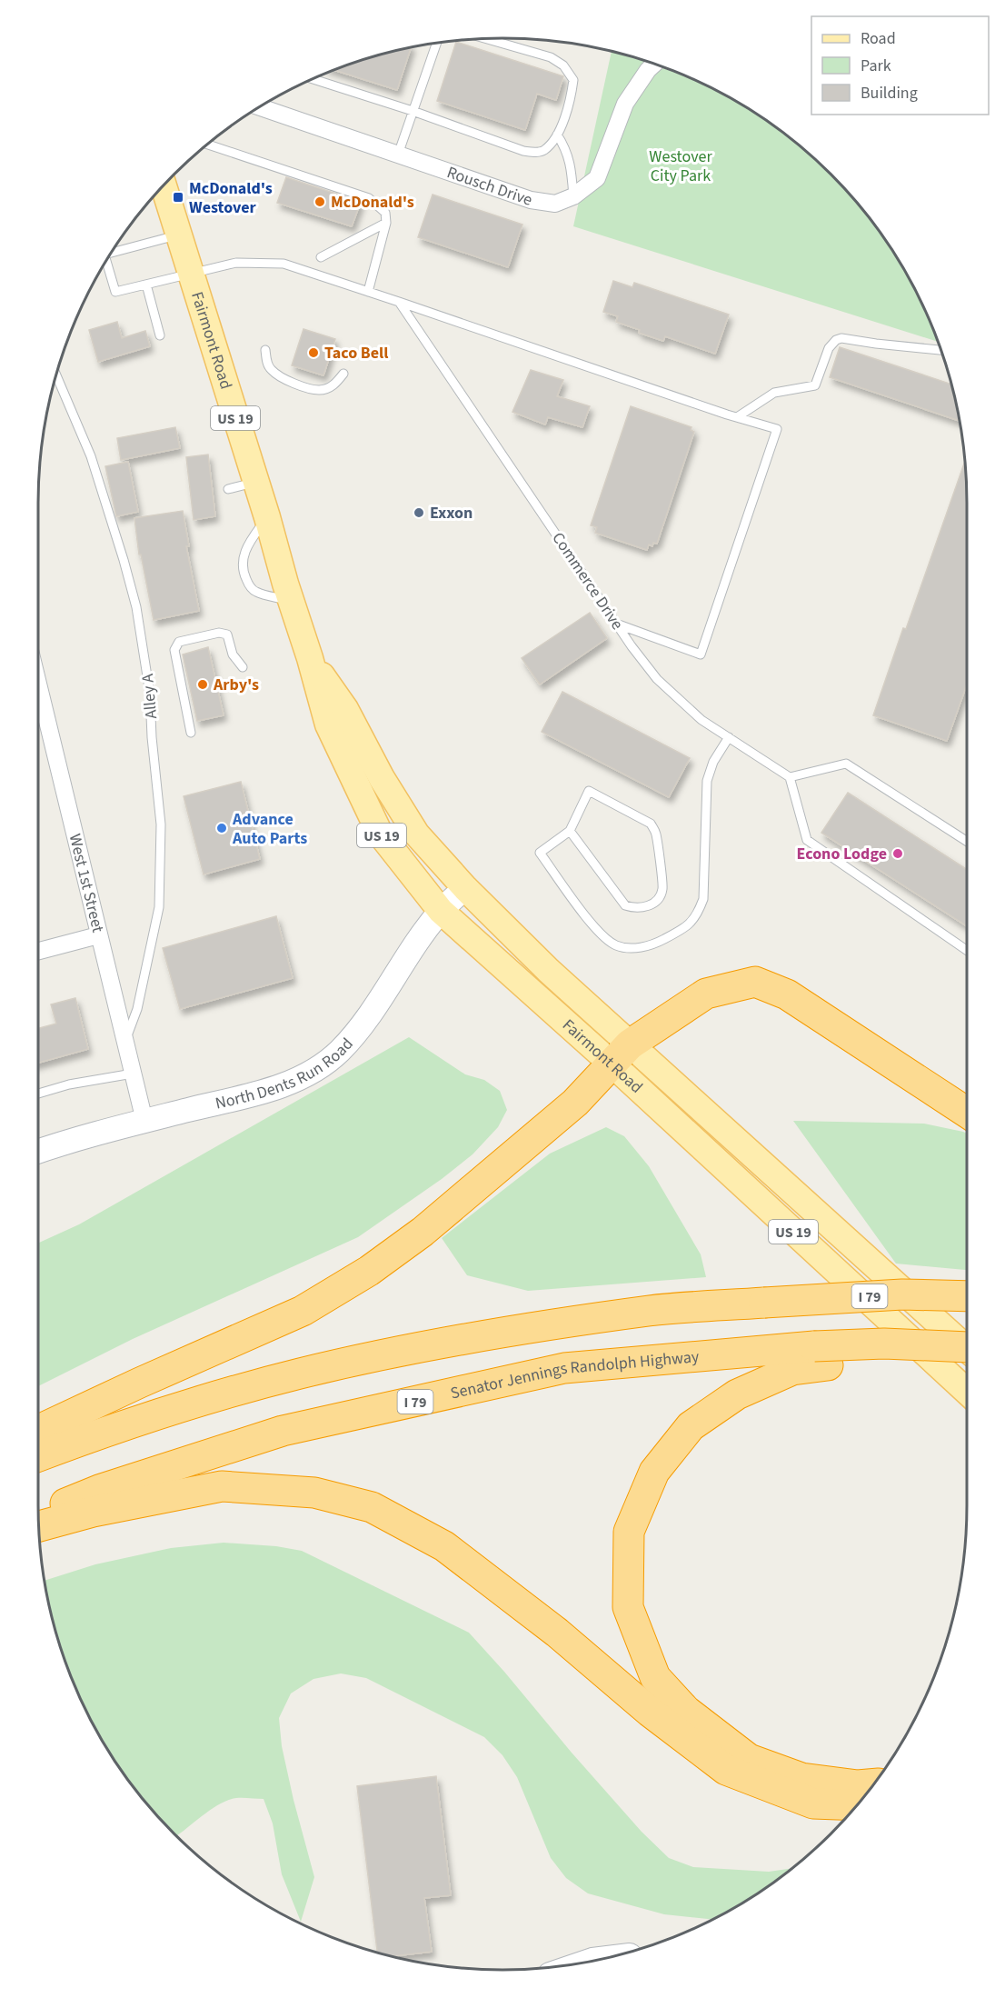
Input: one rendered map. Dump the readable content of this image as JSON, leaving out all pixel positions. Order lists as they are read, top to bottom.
{
  "streets": {
    "highway": ["I 79", "Senator Jennings Randolph Highway"],
    "main road": ["Fairmont Road", "US 19"],
    "street": ["Rousch Drive", "West 1st Street", "North Dents Run Road"],
    "lane": ["Commerce Drive", "Alley A"]
  },
  "crossings": [
    ["Fairmont Road", "North Dents Run Road"],
    ["Alley A", "West 1st Street"],
    ["West 1st Street", "North Dents Run Road"]
  ],
  "parks": ["Westover City Park"],
  "places": {
    "transit": ["McDonald's Westover"],
    "other": [
      "McDonald's",
      "Taco Bell",
      "Exxon",
      "Arby's",
      "Advance Auto Parts",
      "Econo Lodge"
    ]
  },
  "legend": ["Road", "Park", "Building"]
}
